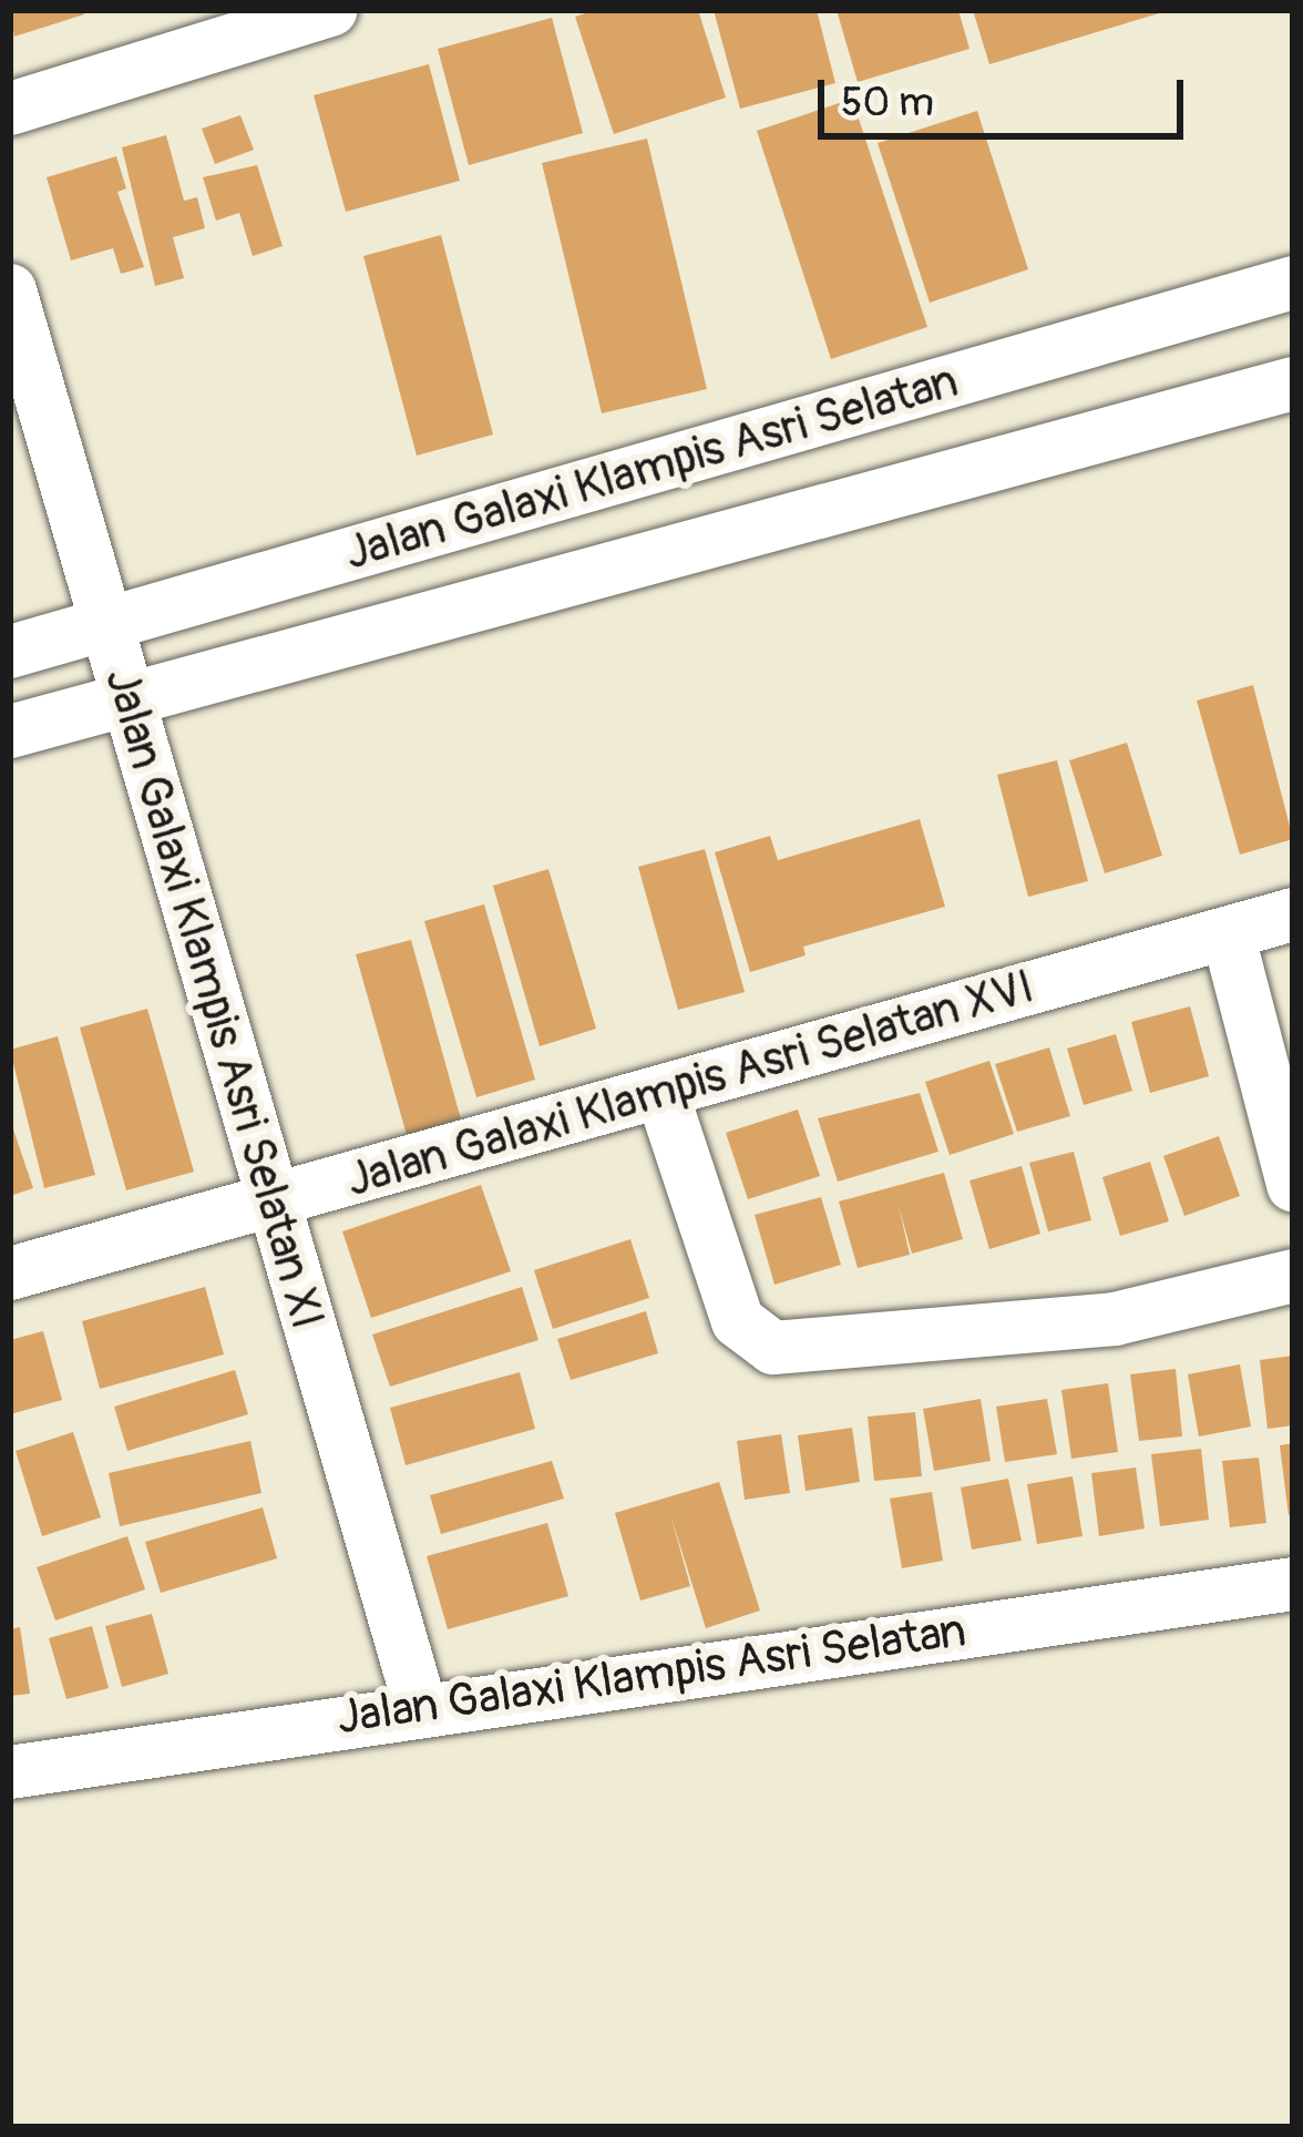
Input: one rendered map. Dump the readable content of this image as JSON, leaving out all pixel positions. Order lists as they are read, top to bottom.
{
  "streets": {
    "street": ["Jalan Galaxi Klampis Asri Selatan", "Jalan Galaxi Klampis Asri Selatan XI", "Jalan Galaxi Klampis Asri Selatan XVI"]
  },
  "crossings": [
    ["Jalan Galaxi Klampis Asri Selatan", "Jalan Galaxi Klampis Asri Selatan XI"],
    ["Jalan Galaxi Klampis Asri Selatan XI", "Jalan Galaxi Klampis Asri Selatan XVI"]
  ],
  "scale_bar": "50 m"
}
